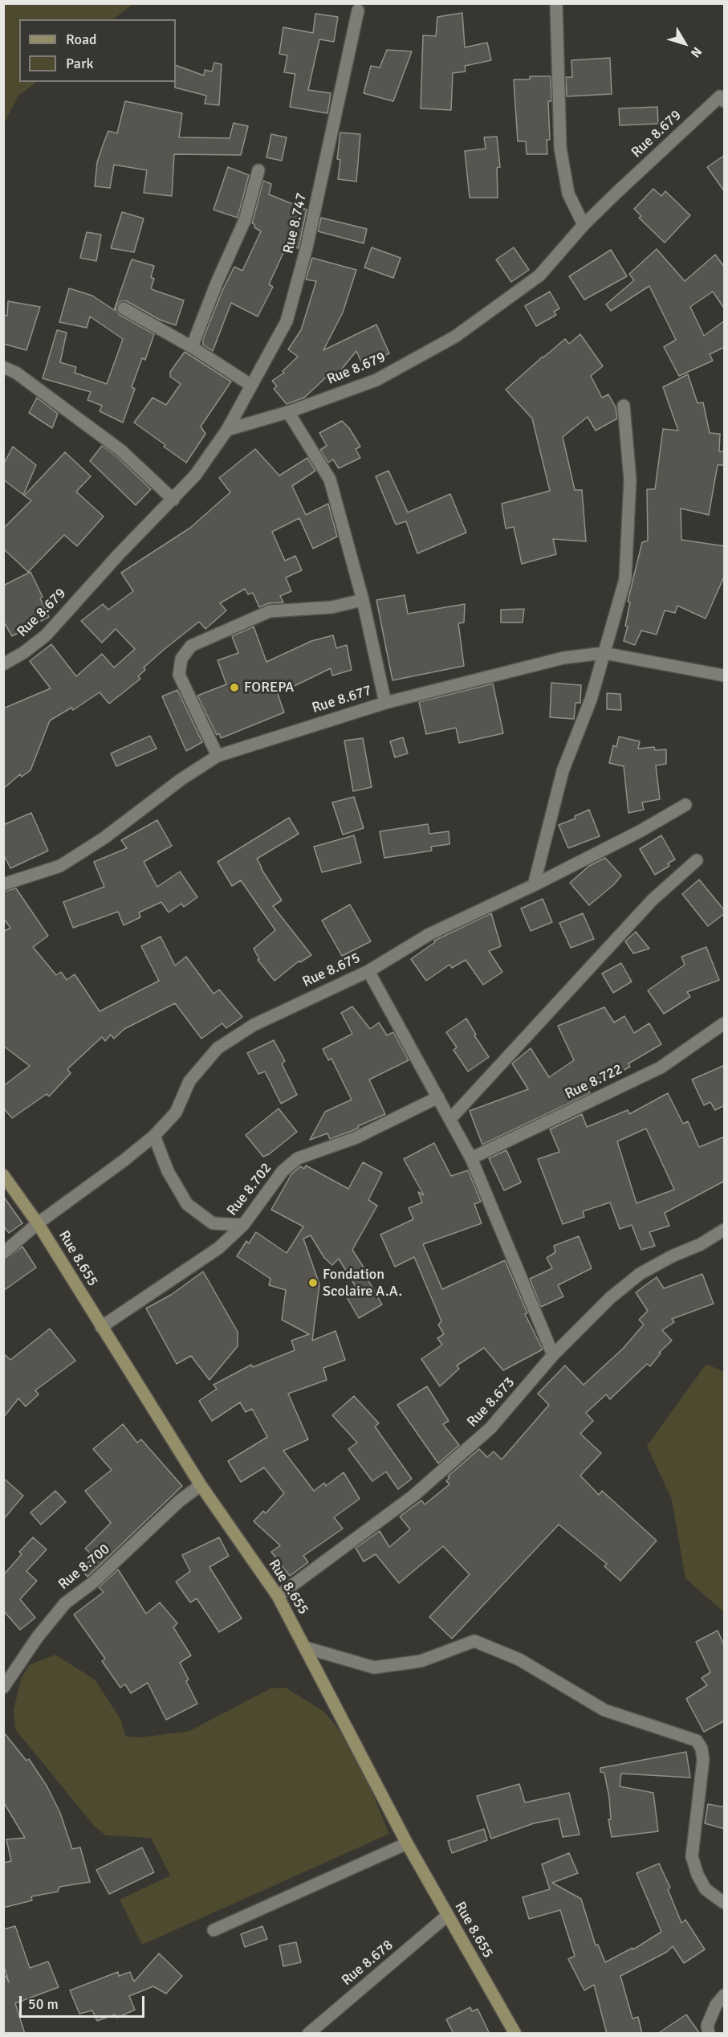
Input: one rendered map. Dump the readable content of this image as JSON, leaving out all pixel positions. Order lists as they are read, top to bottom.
{
  "streets": {
    "street": [
      "Rue 8.679",
      "Rue 8.747",
      "Rue 8.677",
      "Rue 8.675",
      "Rue 8.722",
      "Rue 8.702",
      "Rue 8.655",
      "Rue 8.673",
      "Rue 8.700",
      "Rue 8.678"
    ]
  },
  "crossings": [
    ["Rue 8.679", "Rue 8.747"],
    ["Rue 8.675", "Rue 8.655"],
    ["Rue 8.702", "Rue 8.655"],
    ["Rue 8.655", "Rue 8.673"],
    ["Rue 8.655", "Rue 8.700"],
    ["Rue 8.655", "Rue 8.678"]
  ],
  "places": ["FOREPA", "Fondation Scolaire A.A."],
  "legend": ["Road", "Park"],
  "scale_bar": "50 m",
  "north": "bottom right"
}
